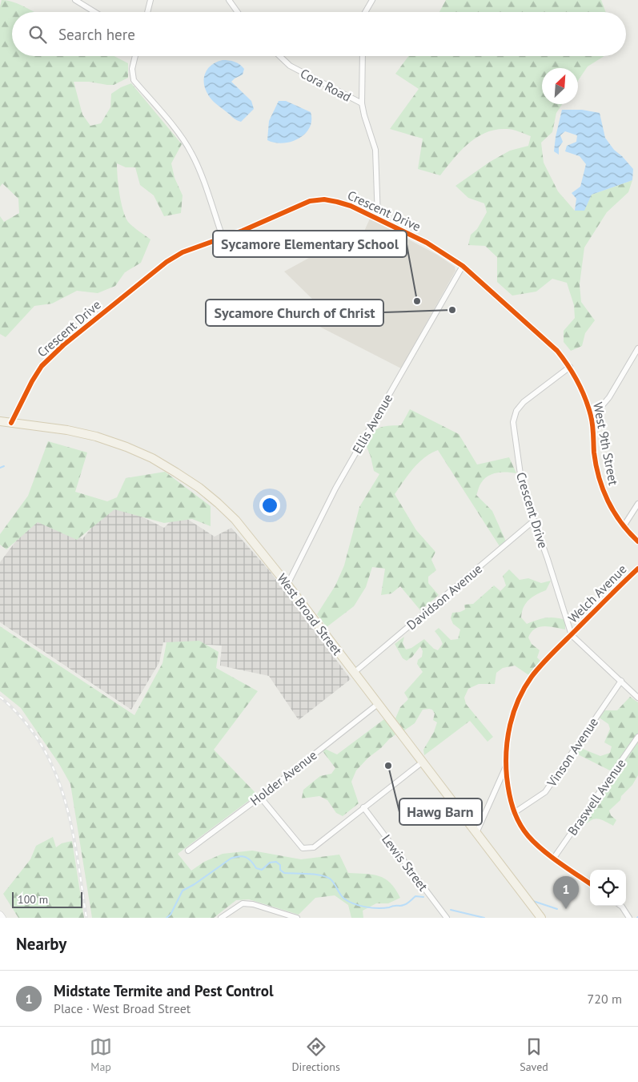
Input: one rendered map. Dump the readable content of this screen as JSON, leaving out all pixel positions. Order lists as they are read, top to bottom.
{
  "streets": {
    "main road": ["West Broad Street"],
    "street": [
      "Cora Road",
      "Crescent Drive",
      "Ellis Avenue",
      "West 9th Street",
      "Welch Avenue",
      "Davidson Avenue",
      "Vinson Avenue",
      "Holder Avenue",
      "Braswell Avenue",
      "Lewis Street"
    ]
  },
  "crossings": [
    ["Crescent Drive", "Ellis Avenue"],
    ["Crescent Drive", "West 9th Street"],
    ["Crescent Drive", "Welch Avenue"],
    ["Crescent Drive", "Davidson Avenue"],
    ["Crescent Drive", "West Broad Street"],
    ["Ellis Avenue", "West Broad Street"],
    ["Davidson Avenue", "West Broad Street"],
    ["West Broad Street", "Holder Avenue"]
  ],
  "places": ["Sycamore Elementary School", "Sycamore Church of Christ", "Hawg Barn"],
  "scale_bar": "100 m",
  "north": "top right",
  "page": {
    "search": "Search here",
    "pins": "1",
    "scale": "100 m",
    "heading": "Nearby",
    "list": [
      {
        "mark": "1",
        "name": "Midstate Termite and Pest Control",
        "note": "Place · West Broad Street",
        "value": "720 m"
      }
    ],
    "nav": ["Map", "Directions", "Saved"]
  }
}
